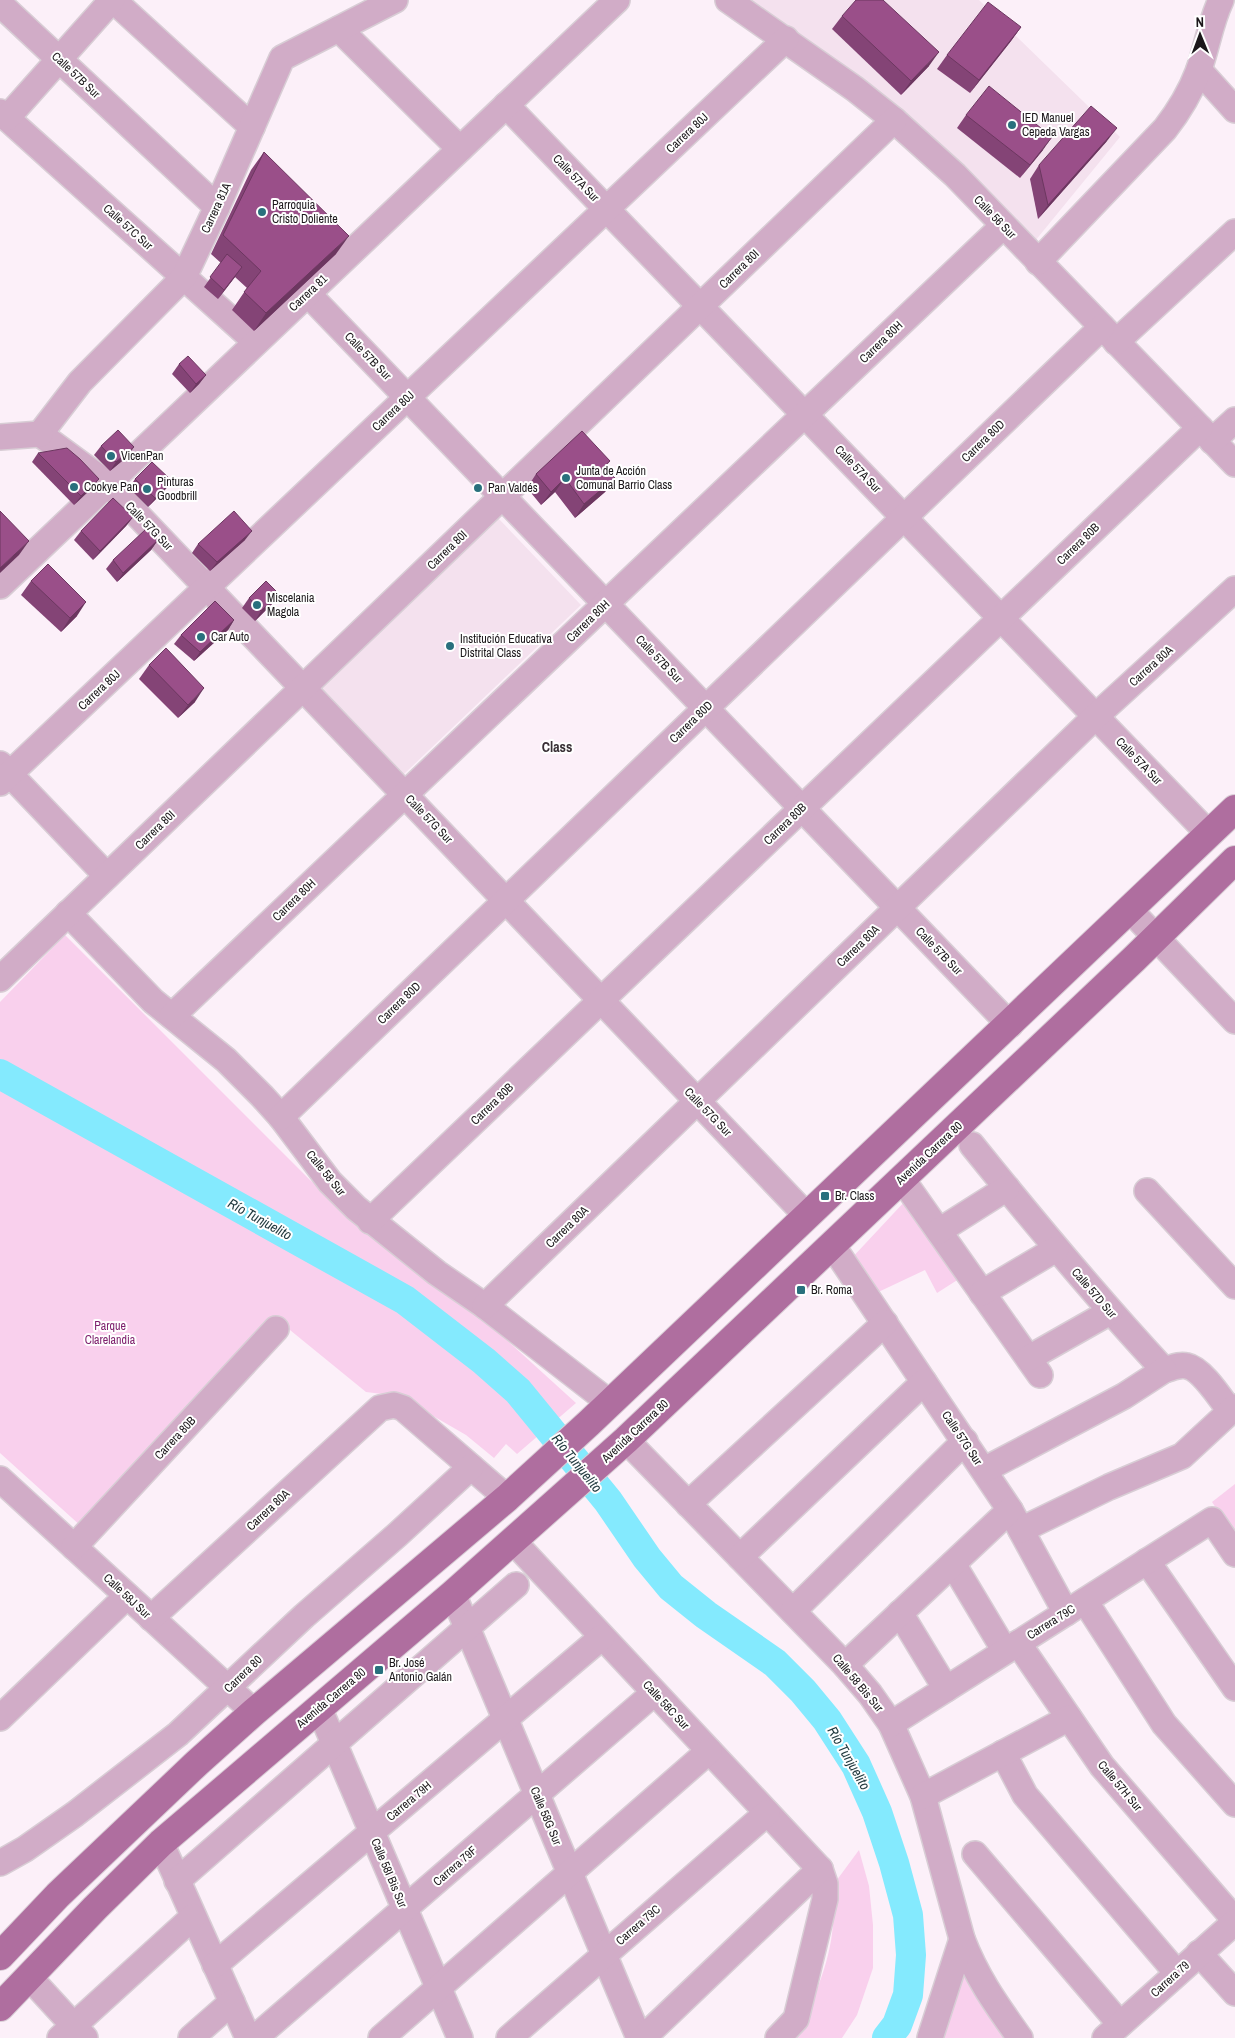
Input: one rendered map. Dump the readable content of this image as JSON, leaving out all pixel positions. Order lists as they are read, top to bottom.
{
  "streets": {
    "main road": ["Avenida Carrera 80"],
    "street": [
      "Calle 57B Sur",
      "Carrera 80J",
      "Calle 57A Sur",
      "Carrera 81A",
      "Calle 56 Sur",
      "Calle 57C Sur",
      "Carrera 80I",
      "Carrera 81",
      "Carrera 80H",
      "Carrera 80D",
      "Calle 57G Sur",
      "Carrera 80B",
      "Carrera 80A",
      "Calle 58 Sur",
      "Calle 57D Sur",
      "Calle 58J Sur",
      "Carrera 79C",
      "Carrera 80",
      "Calle 58 Bis Sur",
      "Calle 58C Sur",
      "Calle 57H Sur",
      "Carrera 79H",
      "Calle 58G Sur",
      "Carrera 79F",
      "Calle 58I Bis Sur",
      "Carrera 79"
    ]
  },
  "crossings": [
    ["Calle 57B Sur", "Carrera 80J"],
    ["Calle 57B Sur", "Carrera 81A"],
    ["Calle 57B Sur", "Carrera 80I"],
    ["Calle 57B Sur", "Carrera 81"],
    ["Calle 57B Sur", "Carrera 80H"],
    ["Calle 57B Sur", "Carrera 80D"],
    ["Calle 57B Sur", "Carrera 80B"],
    ["Calle 57B Sur", "Carrera 80A"],
    ["Carrera 80J", "Calle 57A Sur"],
    ["Carrera 80J", "Calle 56 Sur"],
    ["Carrera 80J", "Calle 57G Sur"],
    ["Calle 57A Sur", "Carrera 80I"],
    ["Calle 57A Sur", "Carrera 81"],
    ["Calle 57A Sur", "Carrera 80H"],
    ["Calle 57A Sur", "Carrera 80D"],
    ["Calle 57A Sur", "Carrera 80B"],
    ["Calle 57A Sur", "Carrera 80A"],
    ["Carrera 81A", "Calle 57C Sur"],
    ["Carrera 81A", "Calle 57G Sur"],
    ["Calle 56 Sur", "Carrera 80I"],
    ["Calle 56 Sur", "Carrera 80H"],
    ["Calle 56 Sur", "Carrera 80D"],
    ["Calle 56 Sur", "Carrera 80B"],
    ["Calle 57C Sur", "Carrera 81"],
    ["Carrera 80I", "Calle 57G Sur"],
    ["Carrera 80I", "Calle 58 Sur"],
    ["Carrera 81", "Calle 57G Sur"],
    ["Carrera 80H", "Calle 57G Sur"],
    ["Carrera 80H", "Calle 58 Sur"],
    ["Carrera 80D", "Calle 57G Sur"],
    ["Carrera 80D", "Calle 58 Sur"],
    ["Calle 57G Sur", "Carrera 80B"],
    ["Calle 57G Sur", "Carrera 80A"],
    ["Calle 57G Sur", "Avenida Carrera 80"],
    ["Calle 57G Sur", "Carrera 79C"],
    ["Carrera 80B", "Calle 58 Sur"],
    ["Carrera 80B", "Calle 58J Sur"],
    ["Carrera 80A", "Calle 58 Sur"],
    ["Carrera 80A", "Calle 58J Sur"],
    ["Carrera 80A", "Carrera 80"],
    ["Avenida Carrera 80", "Calle 58 Bis Sur"],
    ["Avenida Carrera 80", "Calle 58C Sur"],
    ["Avenida Carrera 80", "Calle 58G Sur"],
    ["Avenida Carrera 80", "Calle 58I Bis Sur"],
    ["Calle 58J Sur", "Carrera 80"],
    ["Carrera 79C", "Calle 58 Bis Sur"],
    ["Carrera 79C", "Calle 58C Sur"],
    ["Carrera 79C", "Calle 57H Sur"],
    ["Carrera 79C", "Calle 58G Sur"],
    ["Calle 58C Sur", "Carrera 79H"],
    ["Calle 58C Sur", "Carrera 79F"],
    ["Calle 57H Sur", "Carrera 79"],
    ["Carrera 79H", "Calle 58G Sur"],
    ["Carrera 79H", "Calle 58I Bis Sur"],
    ["Calle 58G Sur", "Carrera 79F"],
    ["Carrera 79F", "Calle 58I Bis Sur"]
  ],
  "districts": ["Class"],
  "water": ["Río Tunjuelito"],
  "parks": ["Parque Clarelandia"],
  "places": {
    "other": [
      "IED Manuel Cepeda Vargas",
      "Parroquia Cristo Doliente",
      "VicenPan",
      "Junta de Acción Comunal Barrio Class",
      "Cookye Pan",
      "Pan Valdés",
      "Pinturas Goodbrill",
      "Miscelania Magola",
      "Car Auto",
      "Institución Educativa Distrital Class"
    ],
    "transit": ["Br. Class", "Br. Roma", "Br. José Antonio Galán"]
  },
  "north": "top"
}
